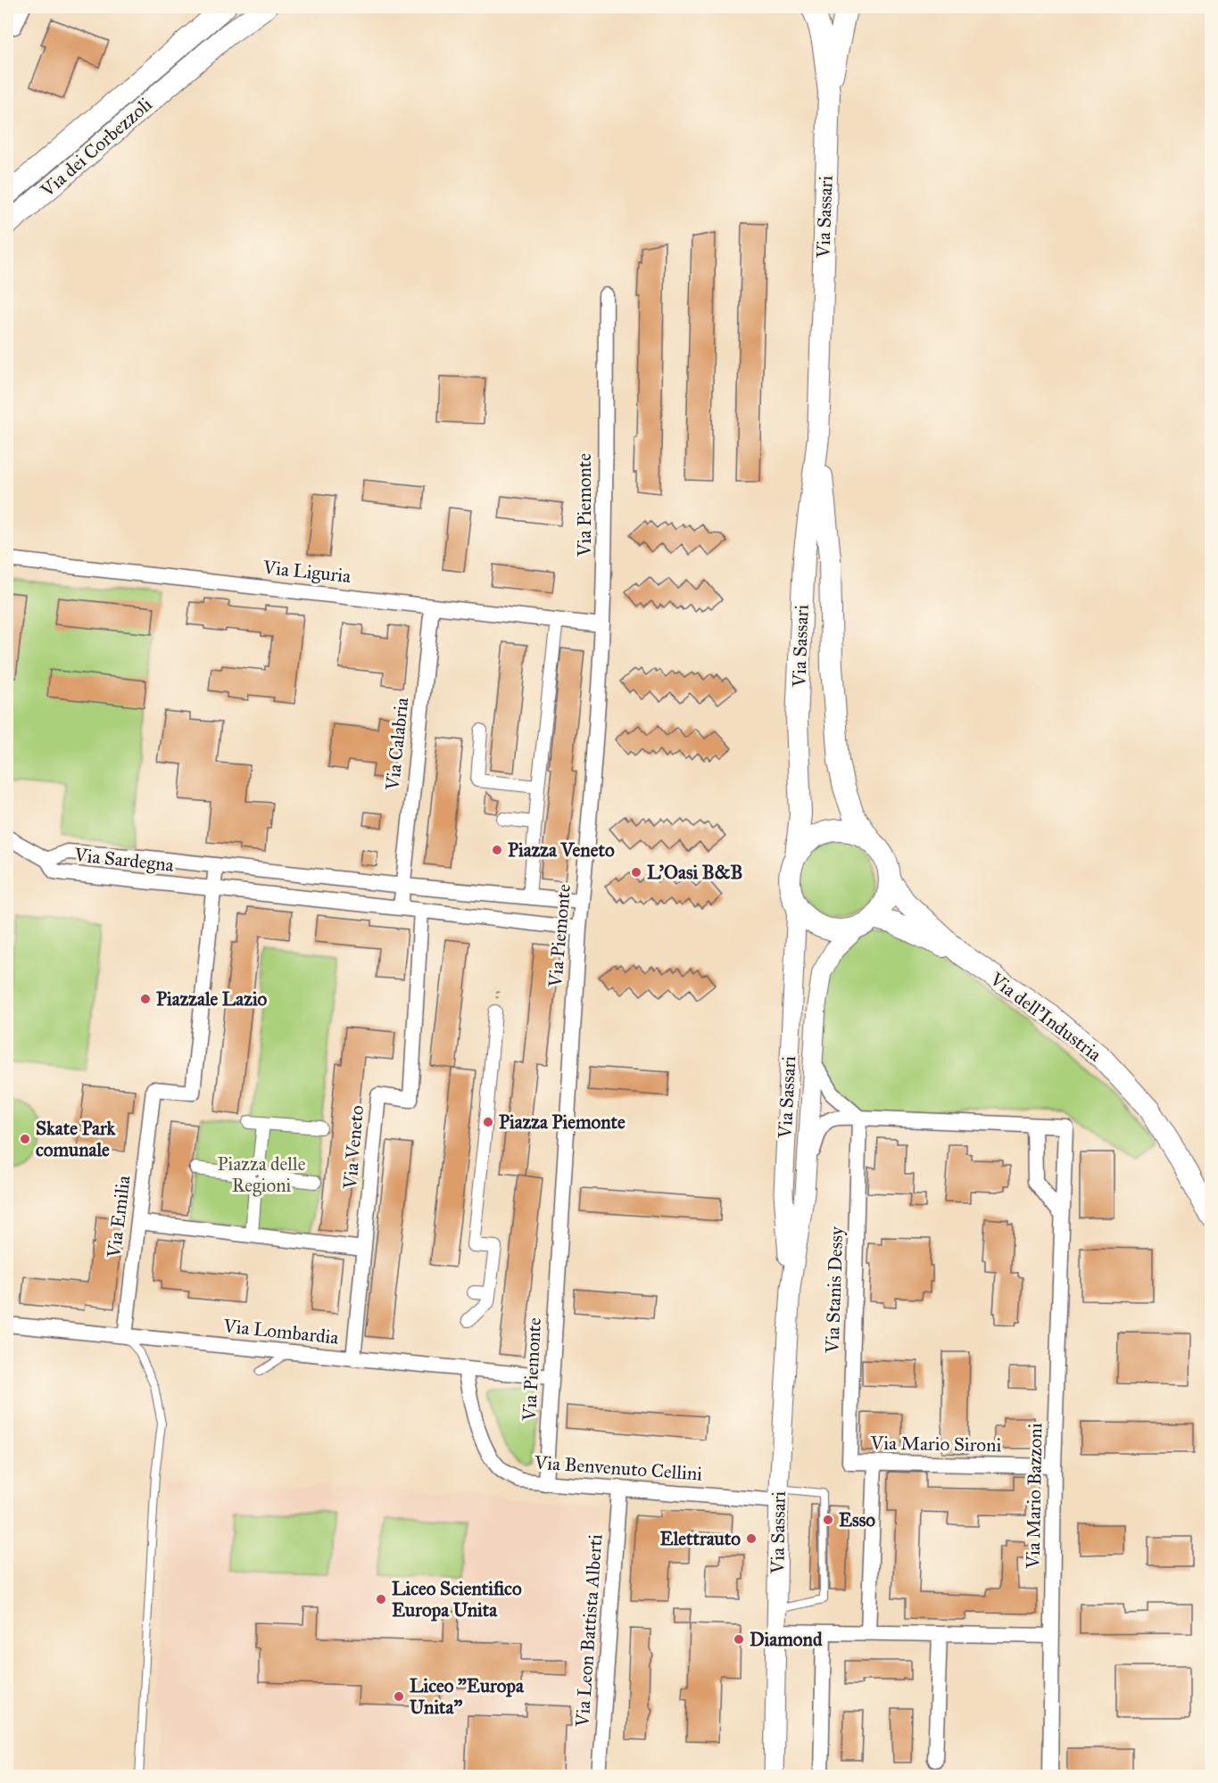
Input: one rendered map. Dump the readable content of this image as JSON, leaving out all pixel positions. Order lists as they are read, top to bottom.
{
  "streets": {
    "main road": ["Via dei Corbezzoli", "Via Sassari", "Via dell'Industria"],
    "street": [
      "Via Piemonte",
      "Via Liguria",
      "Via Calabria",
      "Via Sardegna",
      "Via Veneto",
      "Via Emilia",
      "Via Stanis Dessy",
      "Via Lombardia",
      "Via Mario Sironi",
      "Via Benvenuto Cellini",
      "Via Mario Bazzoni",
      "Via Leon Battista Alberti"
    ]
  },
  "crossings": [
    ["Via Sassari", "Via dell'Industria"],
    ["Via Sassari", "Via Benvenuto Cellini"],
    ["Via Piemonte", "Via Liguria"],
    ["Via Piemonte", "Via Sardegna"],
    ["Via Piemonte", "Via Lombardia"],
    ["Via Piemonte", "Via Benvenuto Cellini"],
    ["Via Liguria", "Via Calabria"],
    ["Via Calabria", "Via Sardegna"],
    ["Via Sardegna", "Via Veneto"],
    ["Via Sardegna", "Via Emilia"],
    ["Via Veneto", "Via Lombardia"],
    ["Via Emilia", "Via Lombardia"],
    ["Via Stanis Dessy", "Via Mario Sironi"],
    ["Via Lombardia", "Via Benvenuto Cellini"],
    ["Via Mario Sironi", "Via Mario Bazzoni"],
    ["Via Benvenuto Cellini", "Via Leon Battista Alberti"]
  ],
  "parks": ["Piazza delle Regioni"],
  "places": [
    "Piazza Veneto",
    "L'Oasi B&B",
    "Piazzale Lazio",
    "Piazza Piemonte",
    "Skate Park comunale",
    "Esso",
    "Elettrauto",
    "Liceo Scientifico Europa Unita",
    "Diamond",
    "Liceo \"Europa Unita\""
  ]
}
